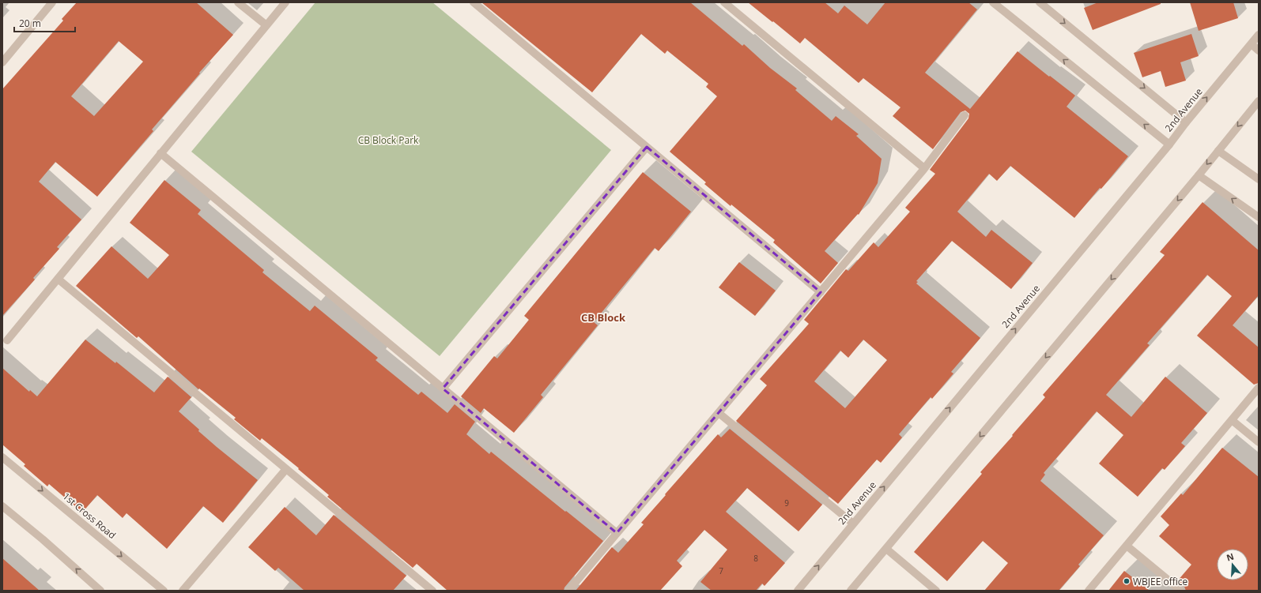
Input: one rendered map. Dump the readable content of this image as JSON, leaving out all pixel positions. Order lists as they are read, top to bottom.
{
  "streets": {
    "street": ["2nd Avenue", "1st Cross Road"]
  },
  "districts": ["CB Block"],
  "parks": ["CB Block Park"],
  "places": ["WBJEE office"],
  "house_numbers": ["9", "8", "7"],
  "scale_bar": "20 m",
  "north": "top"
}
